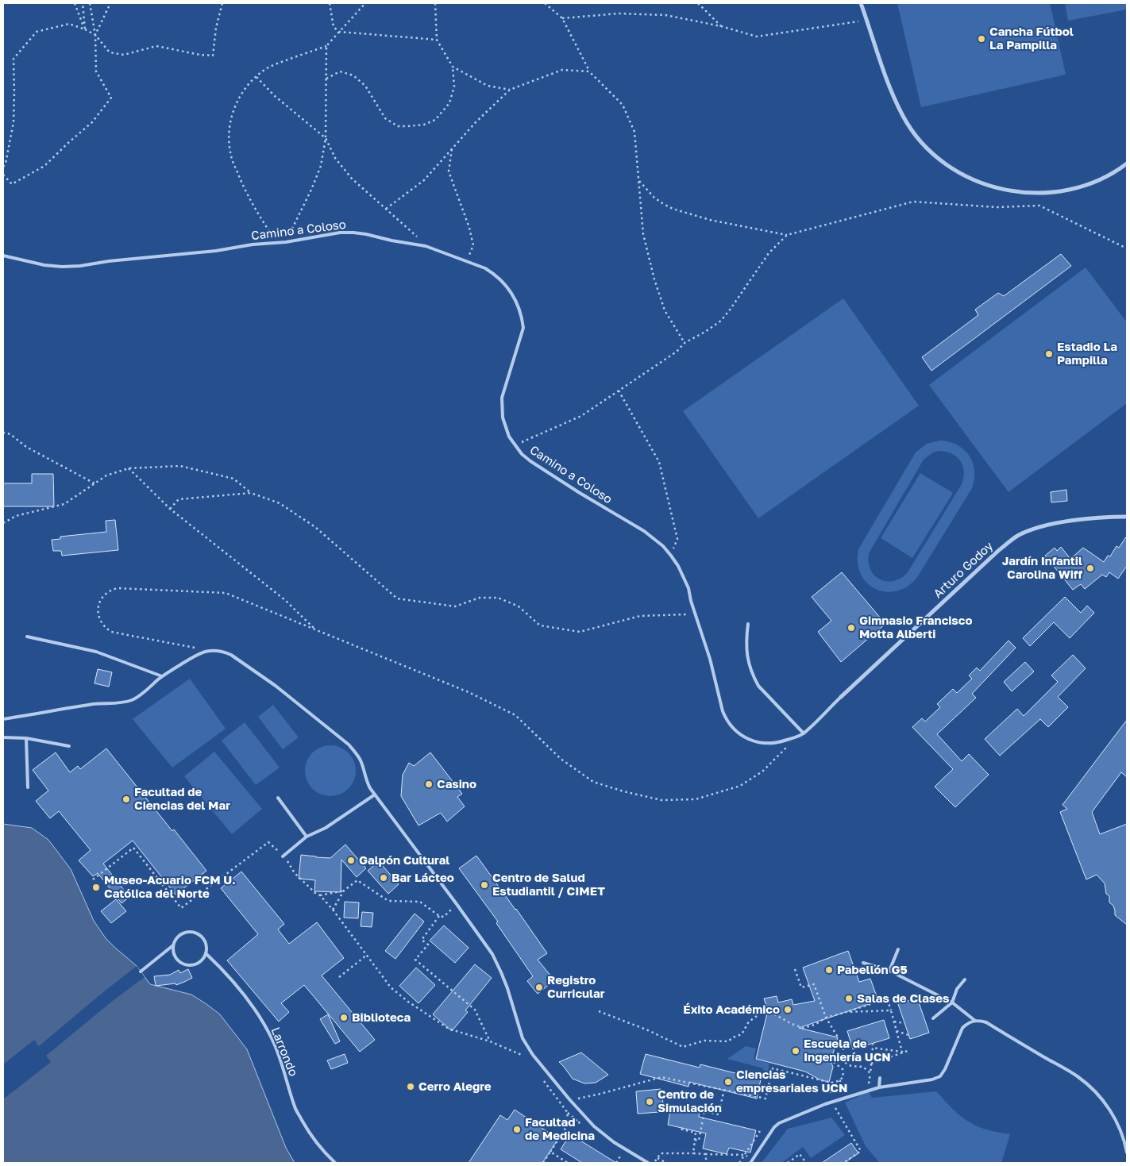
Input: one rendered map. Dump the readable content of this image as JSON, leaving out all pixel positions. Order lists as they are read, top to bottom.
{
  "streets": {
    "street": ["Arturo Godoy"],
    "lane": ["Camino a Coloso", "Larrondo"]
  },
  "crossings": [
    ["Camino a Coloso", "Arturo Godoy"]
  ],
  "places": [
    "Cancha Fútbol La Pampilla",
    "Estadio La Pampilla",
    "Jardín Infantil Carolina Wiff",
    "Gimnasio Francisco Motta Alberti",
    "Casino",
    "Facultad de Ciencias del Mar",
    "Galpón Cultural",
    "Bar Lácteo",
    "Centro de Salud Estudiantil / CIMET",
    "Museo-Acuario FCM U. Católica del Norte",
    "Pabellón G5",
    "Registro Curricular",
    "Salas de Clases",
    "Éxito Académico",
    "Biblioteca",
    "Escuela de Ingeniería UCN",
    "Ciencias empresariales UCN",
    "Cerro Alegre",
    "Centro de Simulación",
    "Facultad de Medicina"
  ]
}
